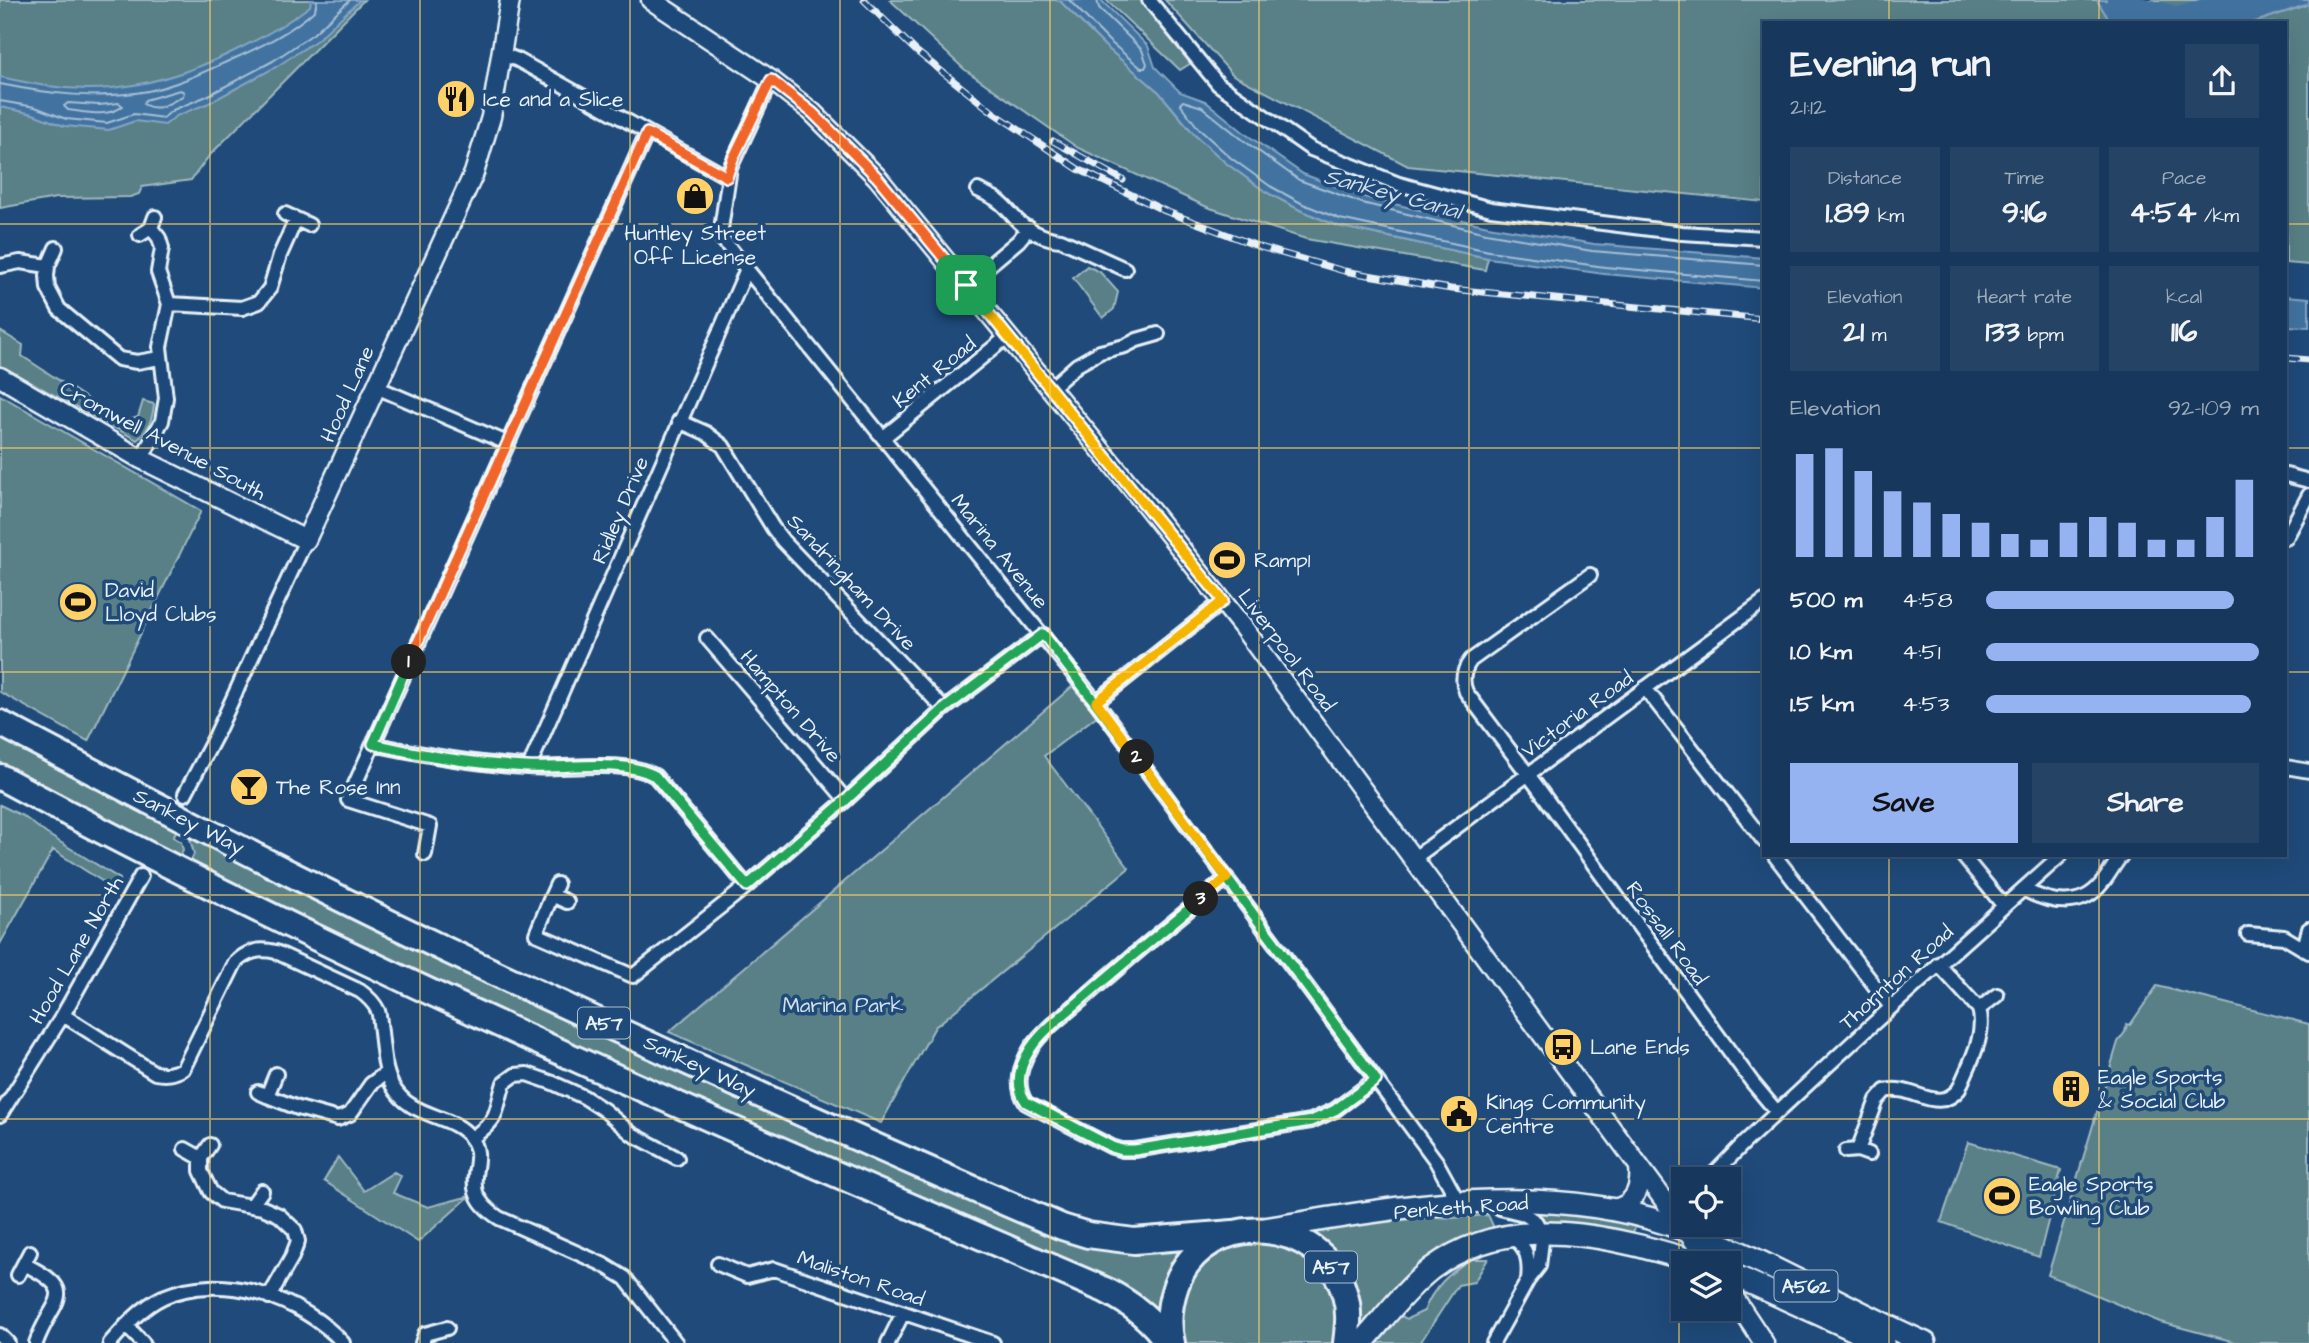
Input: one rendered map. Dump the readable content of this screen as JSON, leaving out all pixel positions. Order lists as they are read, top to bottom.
{
  "streets": {
    "highway": ["Sankey Way", "A57"],
    "main road": ["Penketh Road", "A562"],
    "street": [
      "Kent Road",
      "Hood Lane",
      "Cromwell Avenue South",
      "Ridley Drive",
      "Marina Avenue",
      "Sandringham Drive",
      "Liverpool Road",
      "Hampton Drive",
      "Victoria Road",
      "Rossall Road",
      "Hood Lane North",
      "Thornton Road",
      "Maliston Road"
    ]
  },
  "crossings": [
    ["Kent Road", "Marina Avenue"],
    ["Kent Road", "Liverpool Road"],
    ["Hood Lane", "Cromwell Avenue South"],
    ["Ridley Drive", "Marina Avenue"],
    ["Ridley Drive", "Sandringham Drive"],
    ["Marina Avenue", "Liverpool Road"],
    ["Marina Avenue", "Penketh Road"],
    ["Liverpool Road", "Victoria Road"],
    ["Victoria Road", "Rossall Road"],
    ["Sankey Way", "A57"],
    ["Rossall Road", "Thornton Road"],
    ["A57", "Penketh Road"]
  ],
  "water": ["Sankey Canal"],
  "parks": ["Marina Park"],
  "places": {
    "restaurant": ["Ice and a Slice"],
    "shop": ["Huntley Street Off License"],
    "sports": ["Ramp1", "David Lloyd Clubs", "Eagle Sports Bowling Club"],
    "bar": ["The Rose Inn"],
    "bus stop": ["Lane Ends"],
    "building": ["Eagle Sports & Social Club"],
    "public building": ["Kings Community Centre"]
  },
  "page": {
    "heading": ["Evening run", "21:12"],
    "stats": [
      ["Distance", "1.89 km"],
      ["Time", "9:16"],
      ["Pace", "4:54 /km"],
      ["Elevation", "21 m"],
      ["Heart rate", "133 bpm"],
      ["kcal", "116"]
    ],
    "chart": ["Elevation", "92–109 m"],
    "list": [
      {
        "name": "500 m",
        "note": "4:58"
      },
      {
        "name": "1.0 km",
        "note": "4:51"
      },
      {
        "name": "1.5 km",
        "note": "4:53"
      }
    ],
    "pins": ["1", "2", "3"],
    "buttons": ["Save", "Share"]
  }
}
